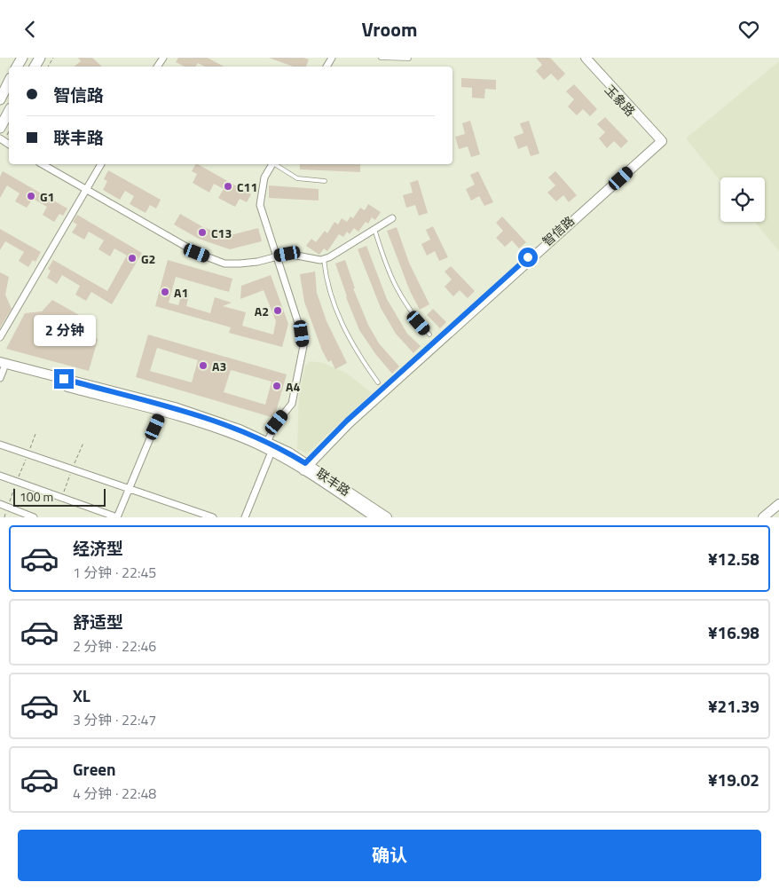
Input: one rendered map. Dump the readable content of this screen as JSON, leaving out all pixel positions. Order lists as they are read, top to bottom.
{
  "streets": {
    "main road": ["玉象路", "智信路", "联丰路"]
  },
  "crossings": [
    ["玉象路", "智信路"],
    ["智信路", "联丰路"]
  ],
  "places": [
    "C11",
    "G1",
    "C13",
    "G2",
    "A1",
    "A2",
    "A3",
    "A4"
  ],
  "scale_bar": "100 m",
  "page": {
    "header": "Vroom",
    "banner": ["智信路", "联丰路"],
    "bubble": "2 分钟",
    "scale": "100 m",
    "list": [
      {
        "name": "经济型",
        "note": "1 分钟 · 22:45",
        "value": "¥12.58"
      },
      {
        "name": "舒适型",
        "note": "2 分钟 · 22:46",
        "value": "¥16.98"
      },
      {
        "name": "XL",
        "note": "3 分钟 · 22:47",
        "value": "¥21.39"
      },
      {
        "name": "Green",
        "note": "4 分钟 · 22:48",
        "value": "¥19.02"
      }
    ],
    "buttons": "确认"
  }
}
